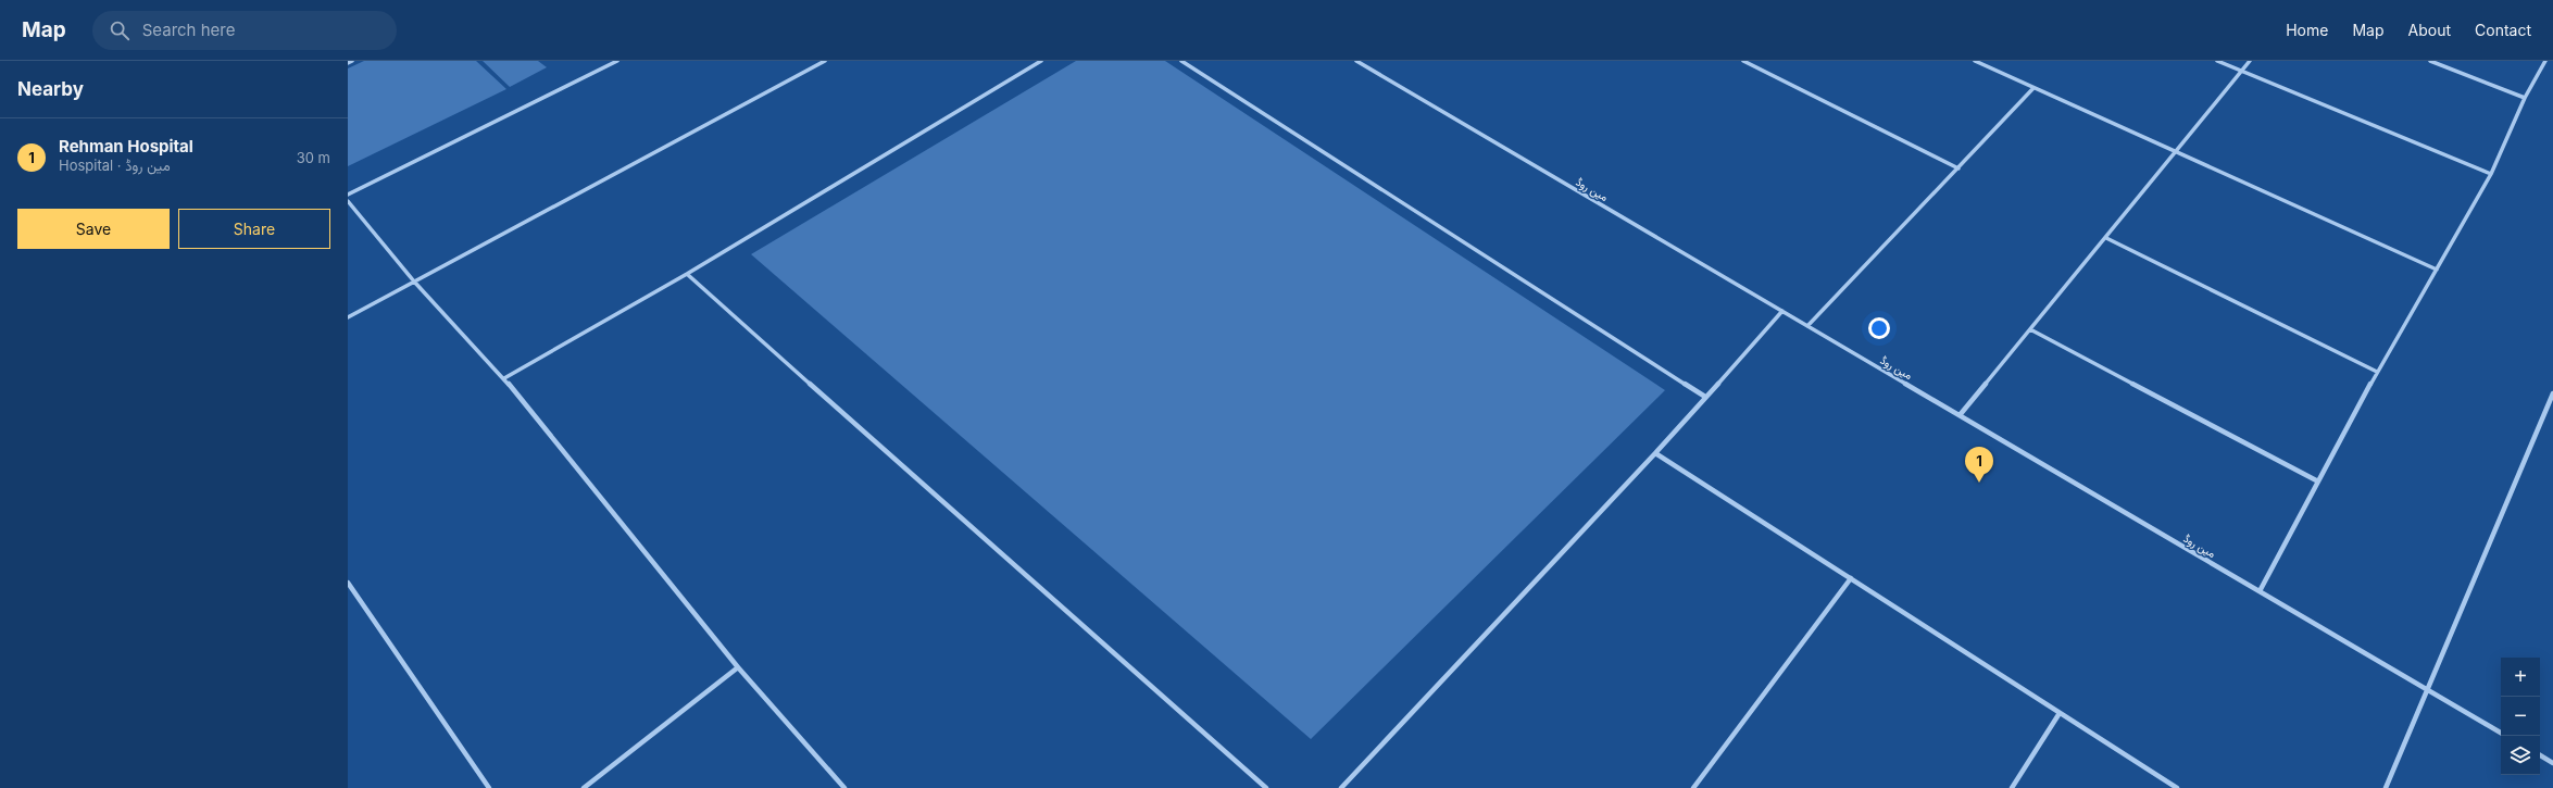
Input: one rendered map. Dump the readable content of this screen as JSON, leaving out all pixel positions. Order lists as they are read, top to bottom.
{
  "streets": {
    "street": ["مین روڈ"]
  },
  "page": {
    "header": "Map",
    "search": "Search here",
    "nav": [
      "Home",
      "Map",
      "About",
      "Contact"
    ],
    "heading": "Nearby",
    "list": [
      {
        "mark": "1",
        "name": "Rehman Hospital",
        "note": "Hospital · مین روڈ",
        "value": "30 m"
      }
    ],
    "buttons": ["Save", "Share"],
    "pins": "1",
    "map_buttons": ["+", "−"]
  }
}
